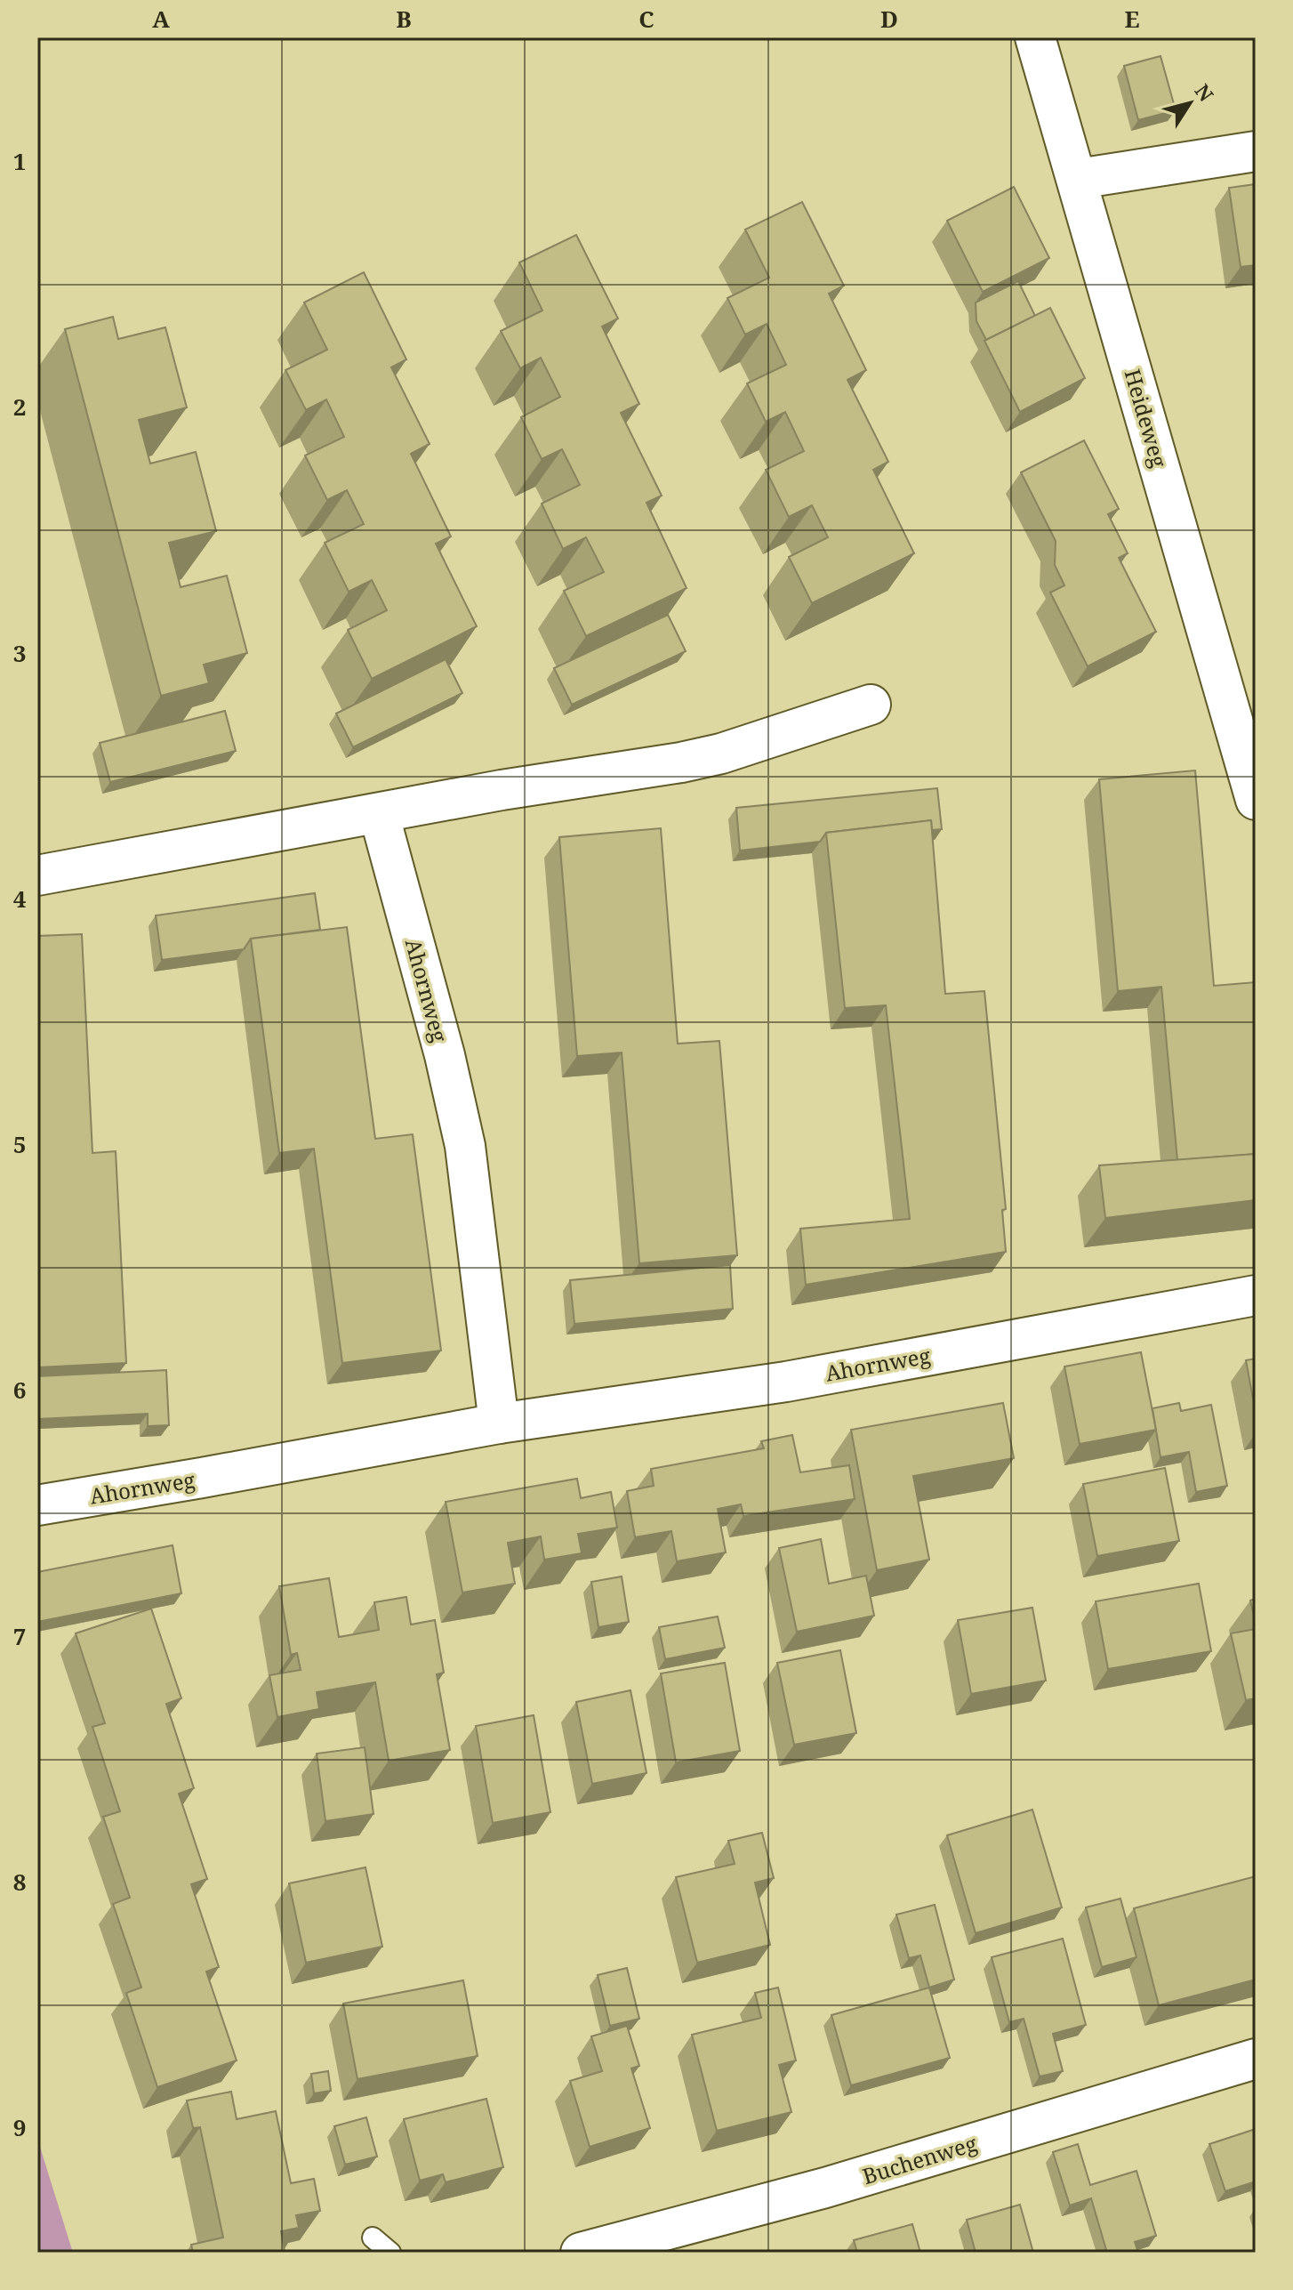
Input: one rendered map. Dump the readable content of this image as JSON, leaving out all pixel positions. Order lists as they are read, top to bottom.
{
  "streets": {
    "street": ["Heideweg", "Ahornweg", "Buchenweg"]
  },
  "north": "top right",
  "grid": {
    "columns": [
      "A",
      "B",
      "C",
      "D",
      "E"
    ],
    "rows": [
      "1",
      "2",
      "3",
      "4",
      "5",
      "6",
      "7",
      "8",
      "9"
    ]
  }
}
